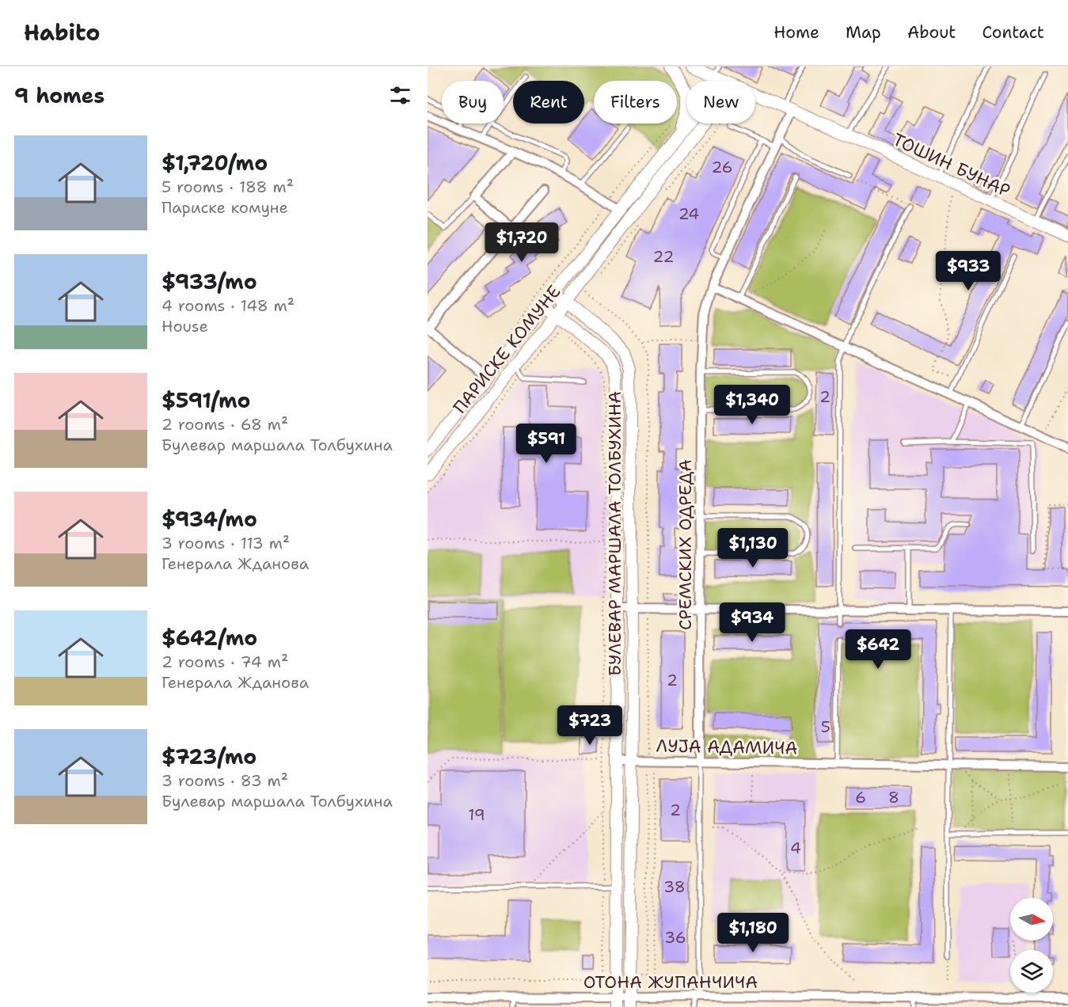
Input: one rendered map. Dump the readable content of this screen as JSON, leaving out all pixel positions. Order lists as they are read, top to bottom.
{
  "streets": {
    "street": [
      "ТОШИН БУНАР",
      "ПАРИСКЕ КОМУНЕ",
      "БУЛЕВАР МАРШАЛА ТОЛБУХИНА",
      "СРЕМСКИХ ОДРЕДА",
      "ЛУЈА АДАМИЧА",
      "ОТОНА ЖУПАНЧИЧА"
    ]
  },
  "crossings": [
    ["ТОШИН БУНАР", "ПАРИСКЕ КОМУНЕ"],
    ["ТОШИН БУНАР", "СРЕМСКИХ ОДРЕДА"],
    ["ПАРИСКЕ КОМУНЕ", "БУЛЕВАР МАРШАЛА ТОЛБУХИНА"],
    ["БУЛЕВАР МАРШАЛА ТОЛБУХИНА", "ЛУЈА АДАМИЧА"],
    ["БУЛЕВАР МАРШАЛА ТОЛБУХИНА", "ОТОНА ЖУПАНЧИЧА"],
    ["СРЕМСКИХ ОДРЕДА", "ЛУЈА АДАМИЧА"],
    ["СРЕМСКИХ ОДРЕДА", "ОТОНА ЖУПАНЧИЧА"]
  ],
  "house_numbers": [
    "26",
    "24",
    "22",
    "2",
    "2",
    "5",
    "6",
    "8",
    "2",
    "19",
    "4",
    "38",
    "36"
  ],
  "north": "right",
  "page": {
    "header": "Habito",
    "nav": [
      "Home",
      "Map",
      "About",
      "Contact"
    ],
    "heading": "9 homes",
    "chip": [
      "Buy",
      "Rent",
      "Filters",
      "New"
    ],
    "list": [
      {
        "name": "$1,720/mo",
        "note": "5 rooms · 188 m² · Париске комуне"
      },
      {
        "name": "$933/mo",
        "note": "4 rooms · 148 m² · House"
      },
      {
        "name": "$591/mo",
        "note": "2 rooms · 68 m² · Булевар маршала Толбухина"
      },
      {
        "name": "$934/mo",
        "note": "3 rooms · 113 m² · Генерала Жданова"
      },
      {
        "name": "$642/mo",
        "note": "2 rooms · 74 m² · Генерала Жданова"
      },
      {
        "name": "$723/mo",
        "note": "3 rooms · 83 m² · Булевар маршала Толбухина"
      }
    ],
    "price": [
      "$1,720",
      "$933",
      "$1,340",
      "$591",
      "$1,130",
      "$934",
      "$642",
      "$723",
      "$1,180"
    ]
  }
}
